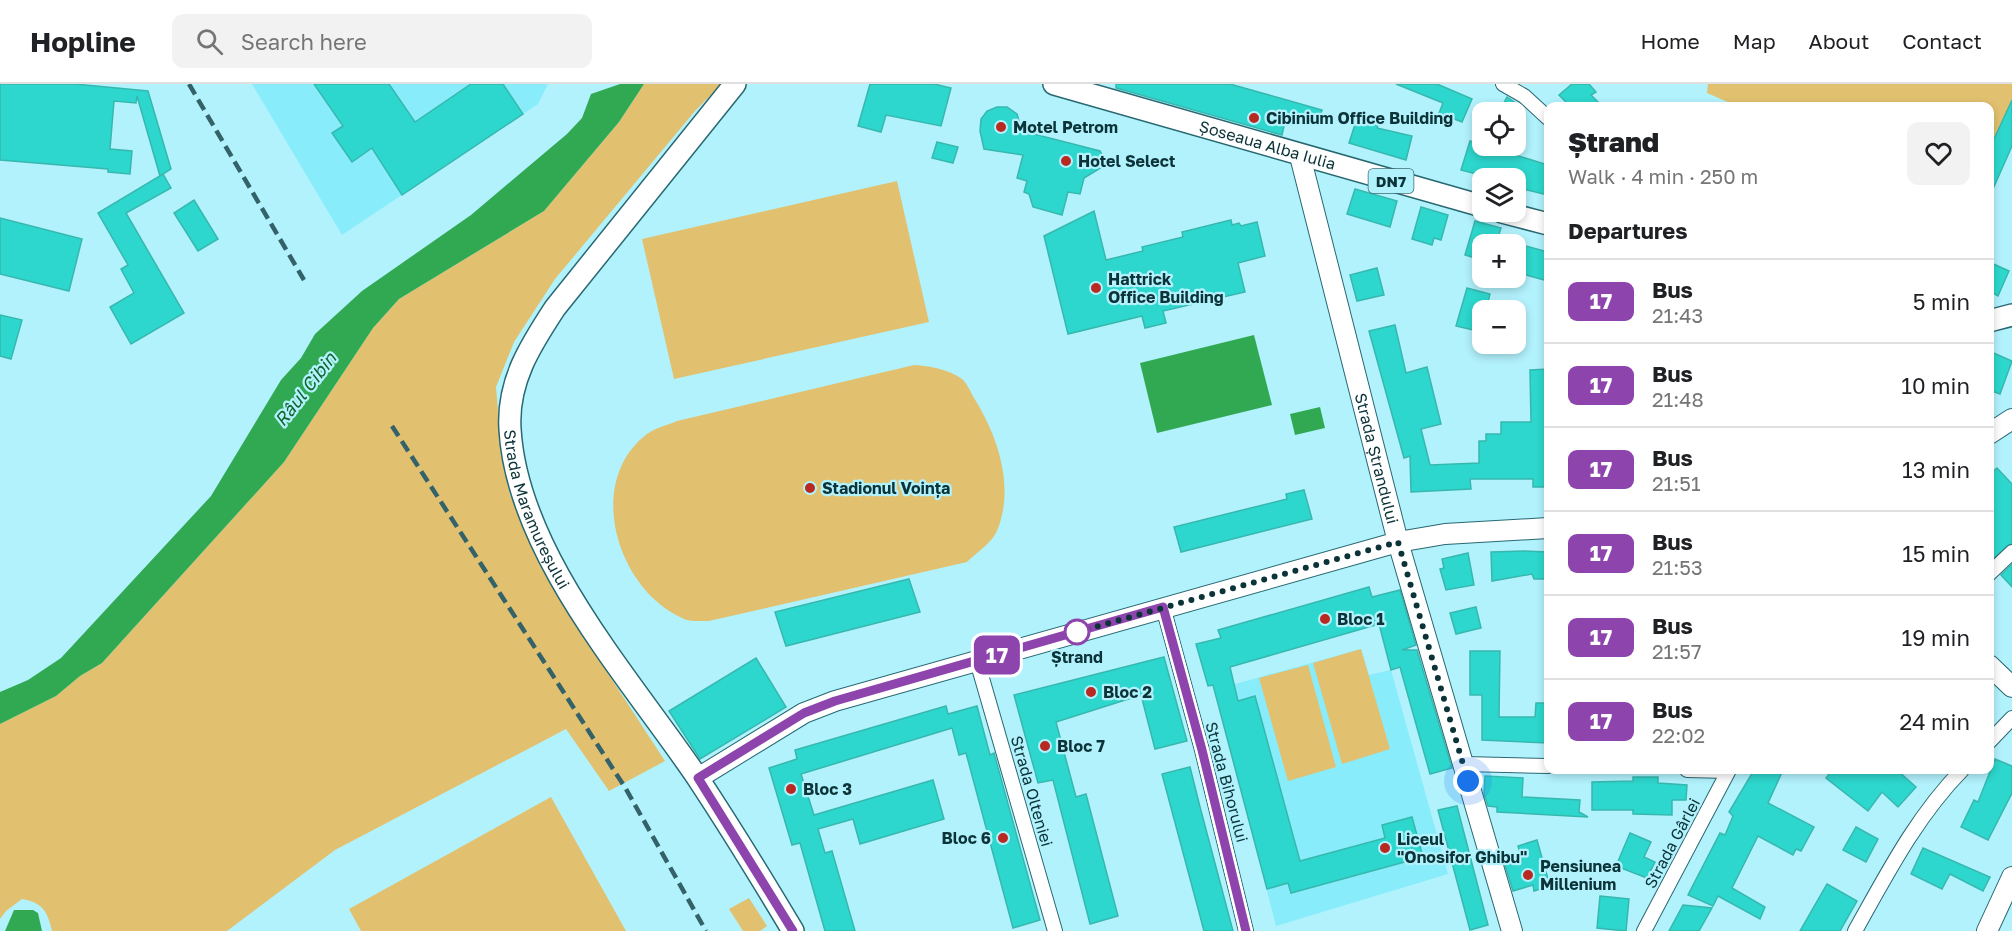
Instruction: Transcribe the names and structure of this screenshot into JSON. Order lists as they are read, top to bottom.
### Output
{
  "streets": {
    "main road": ["Șoseaua Alba Iulia", "DN7", "Strada Maramureșului"],
    "street": [
      "Strada Ștrandului",
      "Strada Bihorului",
      "Strada Olteniei",
      "Strada Gârlei"
    ]
  },
  "crossings": [
    ["Șoseaua Alba Iulia", "Strada Ștrandului"]
  ],
  "water": ["Râul Cibin"],
  "places": [
    "Cibinium Office Building",
    "Motel Petrom",
    "Hotel Select",
    "Hattrick Office Building",
    "Stadionul Voința",
    "Bloc 1",
    "Ștrand",
    "Bloc 2",
    "Bloc 7",
    "Bloc 3",
    "Bloc 6",
    "Liceul \"Onosifor Ghibu\"",
    "Pensiunea Millenium"
  ],
  "lines": ["bus line 17"],
  "page": {
    "header": "Hopline",
    "search": "Search here",
    "nav": [
      "Home",
      "Map",
      "About",
      "Contact"
    ],
    "on_map": "17",
    "map_buttons": ["+", "−"],
    "heading": [
      ["Ștrand", "Walk · 4 min · 250 m"],
      "Departures"
    ],
    "list": [
      {
        "mark": "17",
        "name": "Bus",
        "note": "21:43",
        "value": "5 min"
      },
      {
        "mark": "17",
        "name": "Bus",
        "note": "21:48",
        "value": "10 min"
      },
      {
        "mark": "17",
        "name": "Bus",
        "note": "21:51",
        "value": "13 min"
      },
      {
        "mark": "17",
        "name": "Bus",
        "note": "21:53",
        "value": "15 min"
      },
      {
        "mark": "17",
        "name": "Bus",
        "note": "21:57",
        "value": "19 min"
      },
      {
        "mark": "17",
        "name": "Bus",
        "note": "22:02",
        "value": "24 min"
      }
    ]
  }
}
